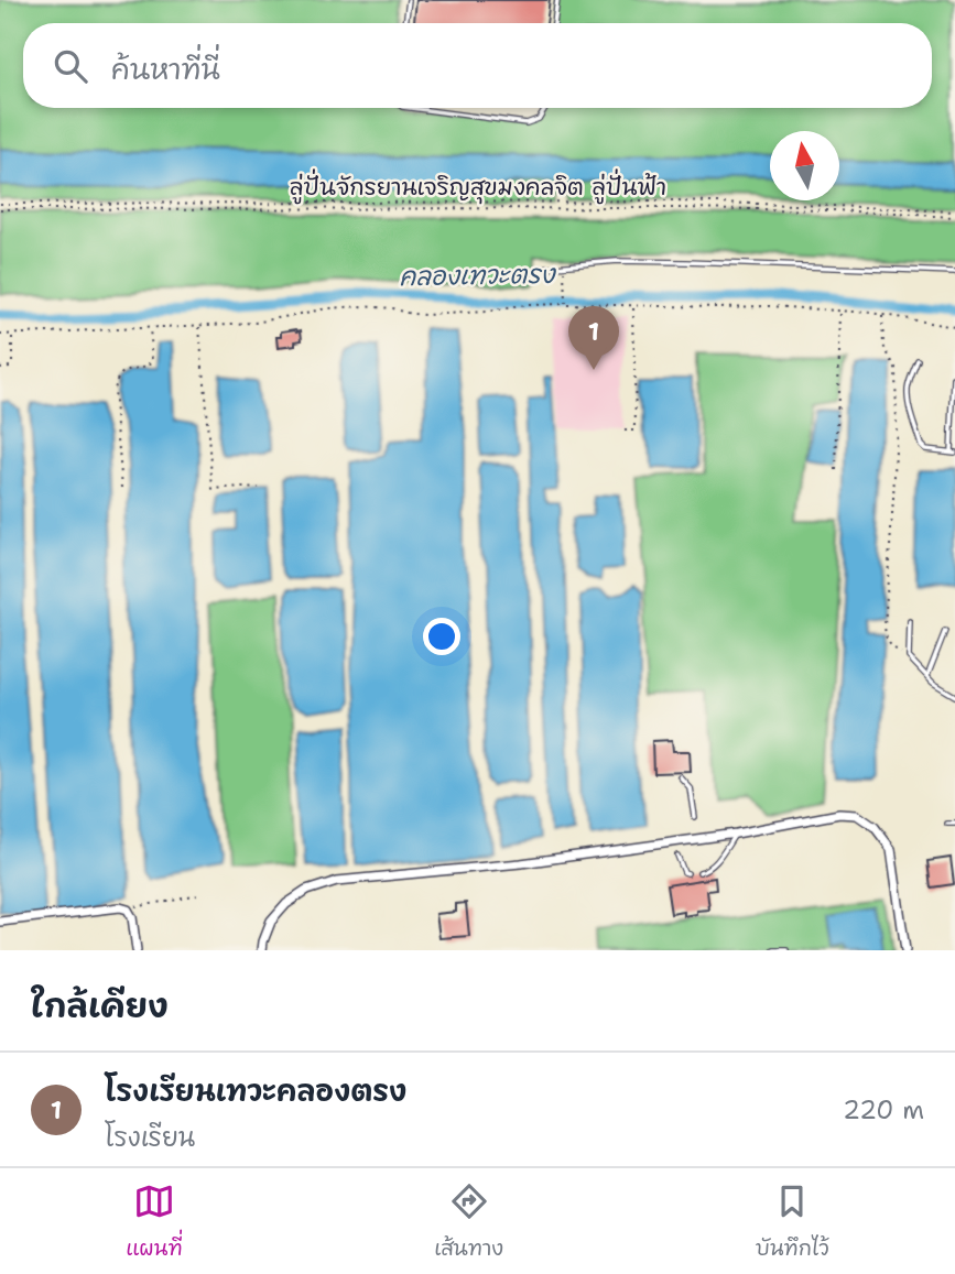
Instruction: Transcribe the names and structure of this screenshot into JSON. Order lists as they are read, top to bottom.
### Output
{
  "streets": {
    "path": ["ลู่ปั่นจักรยานเจริญสุขมงคลจิต ลู่ปั่นฟ้า"]
  },
  "water": ["คลองเทวะตรง"],
  "north": "top",
  "page": {
    "search": "ค้นหาที่นี่",
    "pins": "1",
    "heading": "ใกล้เคียง",
    "list": [
      {
        "mark": "1",
        "name": "โรงเรียนเทวะคลองตรง",
        "note": "โรงเรียน",
        "value": "220 m"
      }
    ],
    "nav": ["แผนที่", "เส้นทาง", "บันทึกไว้"]
  }
}
